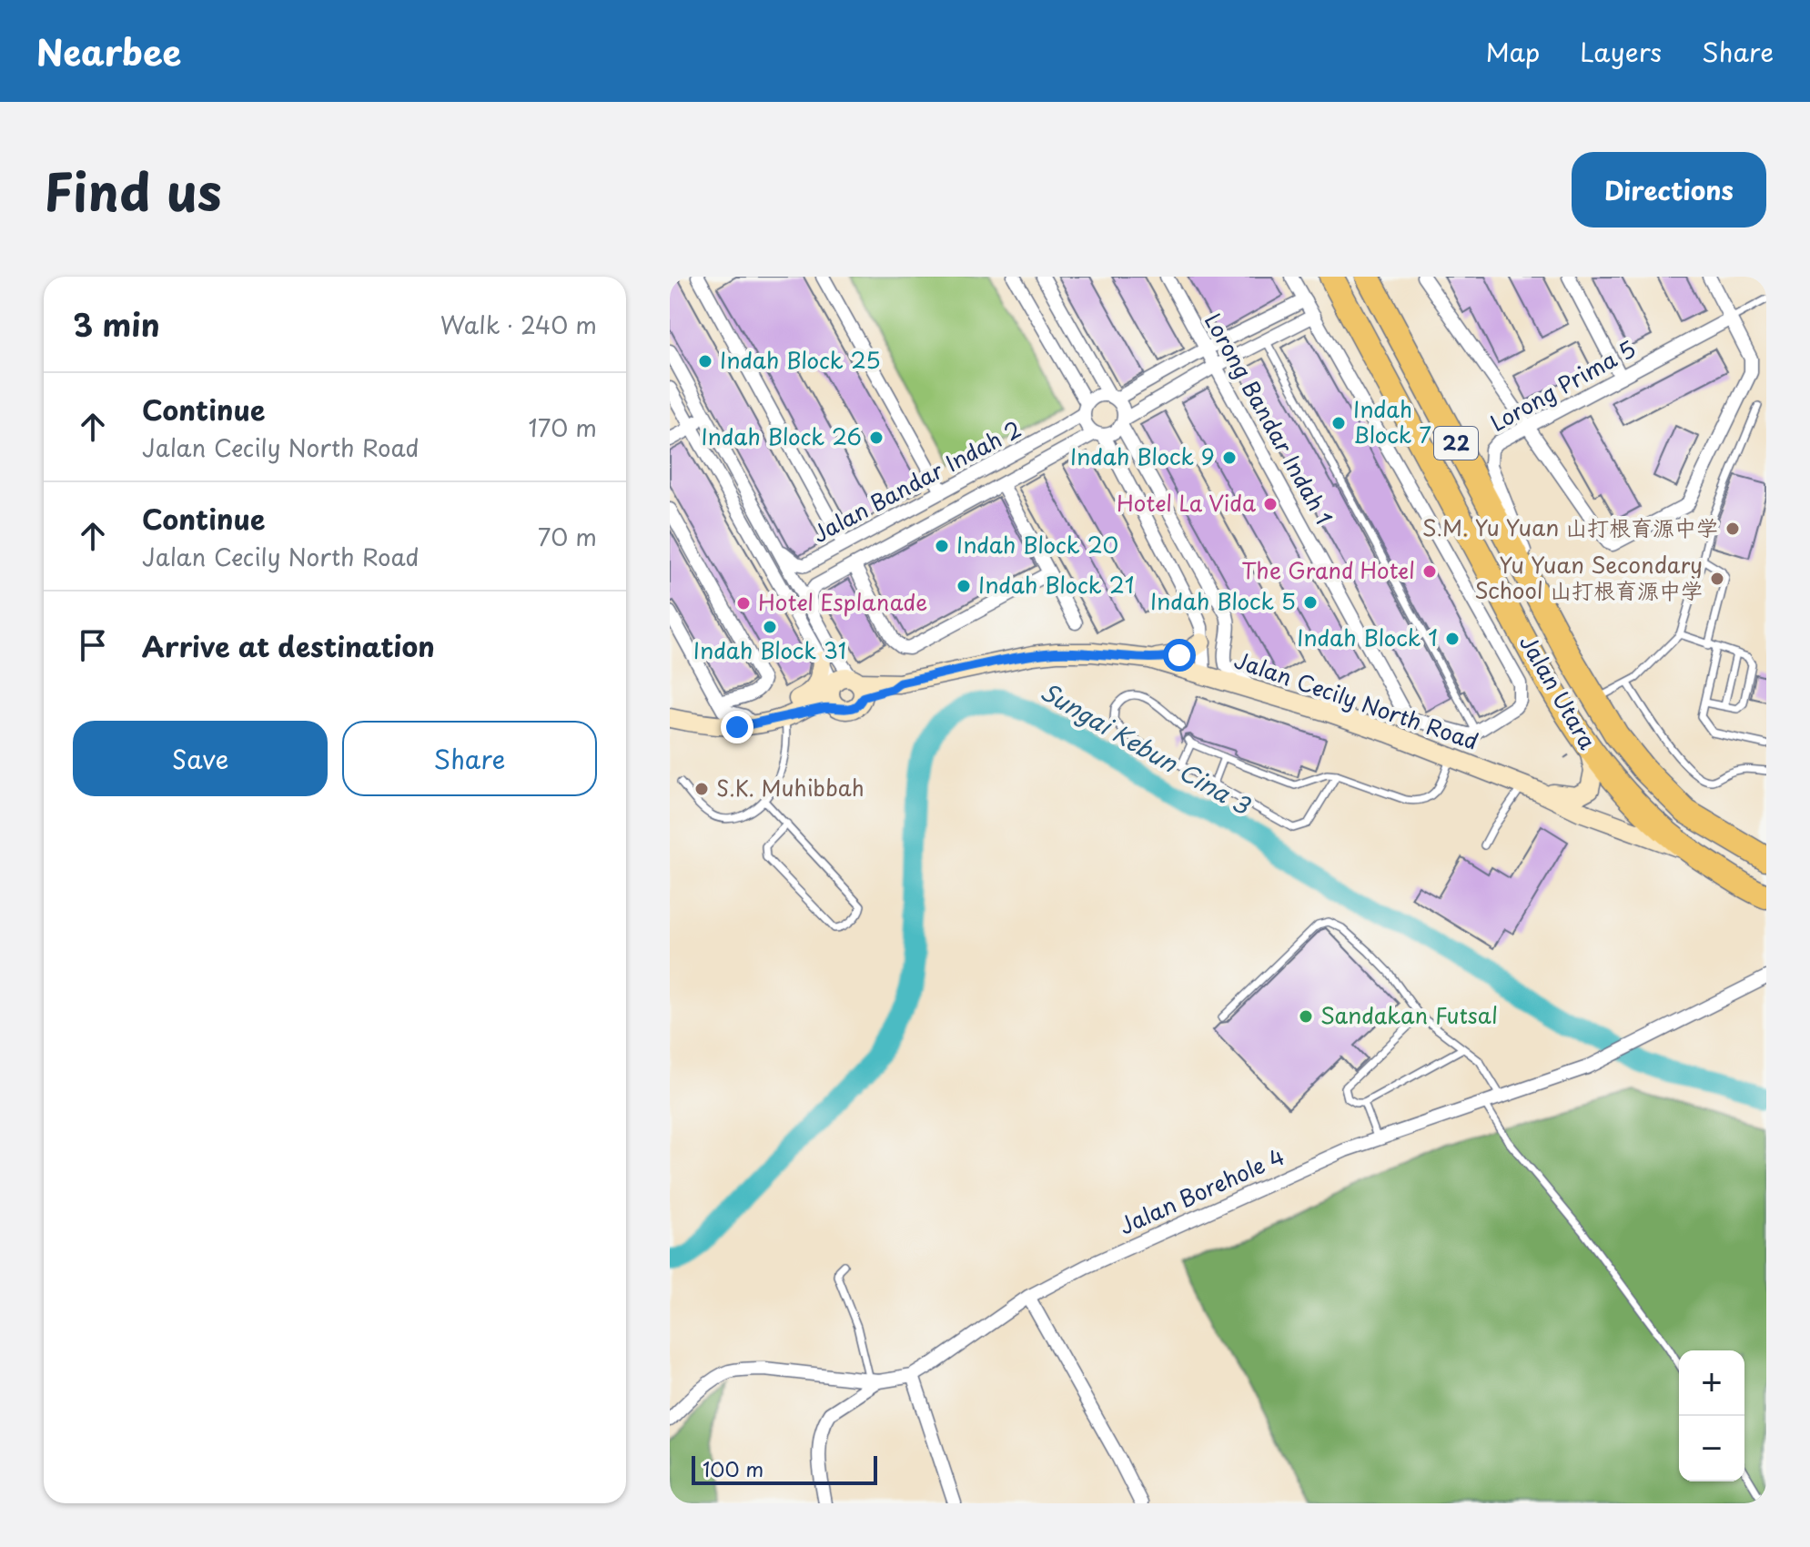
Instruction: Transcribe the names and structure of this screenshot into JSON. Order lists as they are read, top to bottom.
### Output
{
  "streets": {
    "highway": ["22", "Jalan Utara"],
    "main road": ["Jalan Cecily North Road"],
    "street": [
      "Lorong Prima 5",
      "Lorong Bandar Indah 1",
      "Jalan Bandar Indah 2",
      "Jalan Borehole 4"
    ]
  },
  "crossings": [
    ["Lorong Prima 5", "Jalan Utara"],
    ["Jalan Utara", "Jalan Cecily North Road"]
  ],
  "water": ["Sungai Kebun Cina 3"],
  "places": [
    "Indah Block 25",
    "Indah Block 7",
    "Indah Block 26",
    "Indah Block 9",
    "Hotel La Vida",
    "S.M. Yu Yuan 山打根育源中学",
    "Indah Block 20",
    "The Grand Hotel",
    "Yu Yuan Secondary School 山打根育源中学",
    "Indah Block 21",
    "Indah Block 5",
    "Hotel Esplanade",
    "Indah Block 31",
    "Indah Block 1",
    "S.K. Muhibbah",
    "Sandakan Futsal"
  ],
  "scale_bar": "100 m",
  "page": {
    "header": "Nearbee",
    "nav": ["Map", "Layers", "Share"],
    "title": "Find us",
    "buttons": [
      "Directions",
      ["Save", "Share"]
    ],
    "heading": ["3 min", "Walk · 240 m"],
    "list": [
      ["Continue", "Jalan Cecily North Road", "170 m"],
      ["Continue", "Jalan Cecily North Road", "70 m"],
      "Arrive at destination"
    ],
    "map_buttons": ["+", "−"],
    "scale": "100 m"
  }
}
